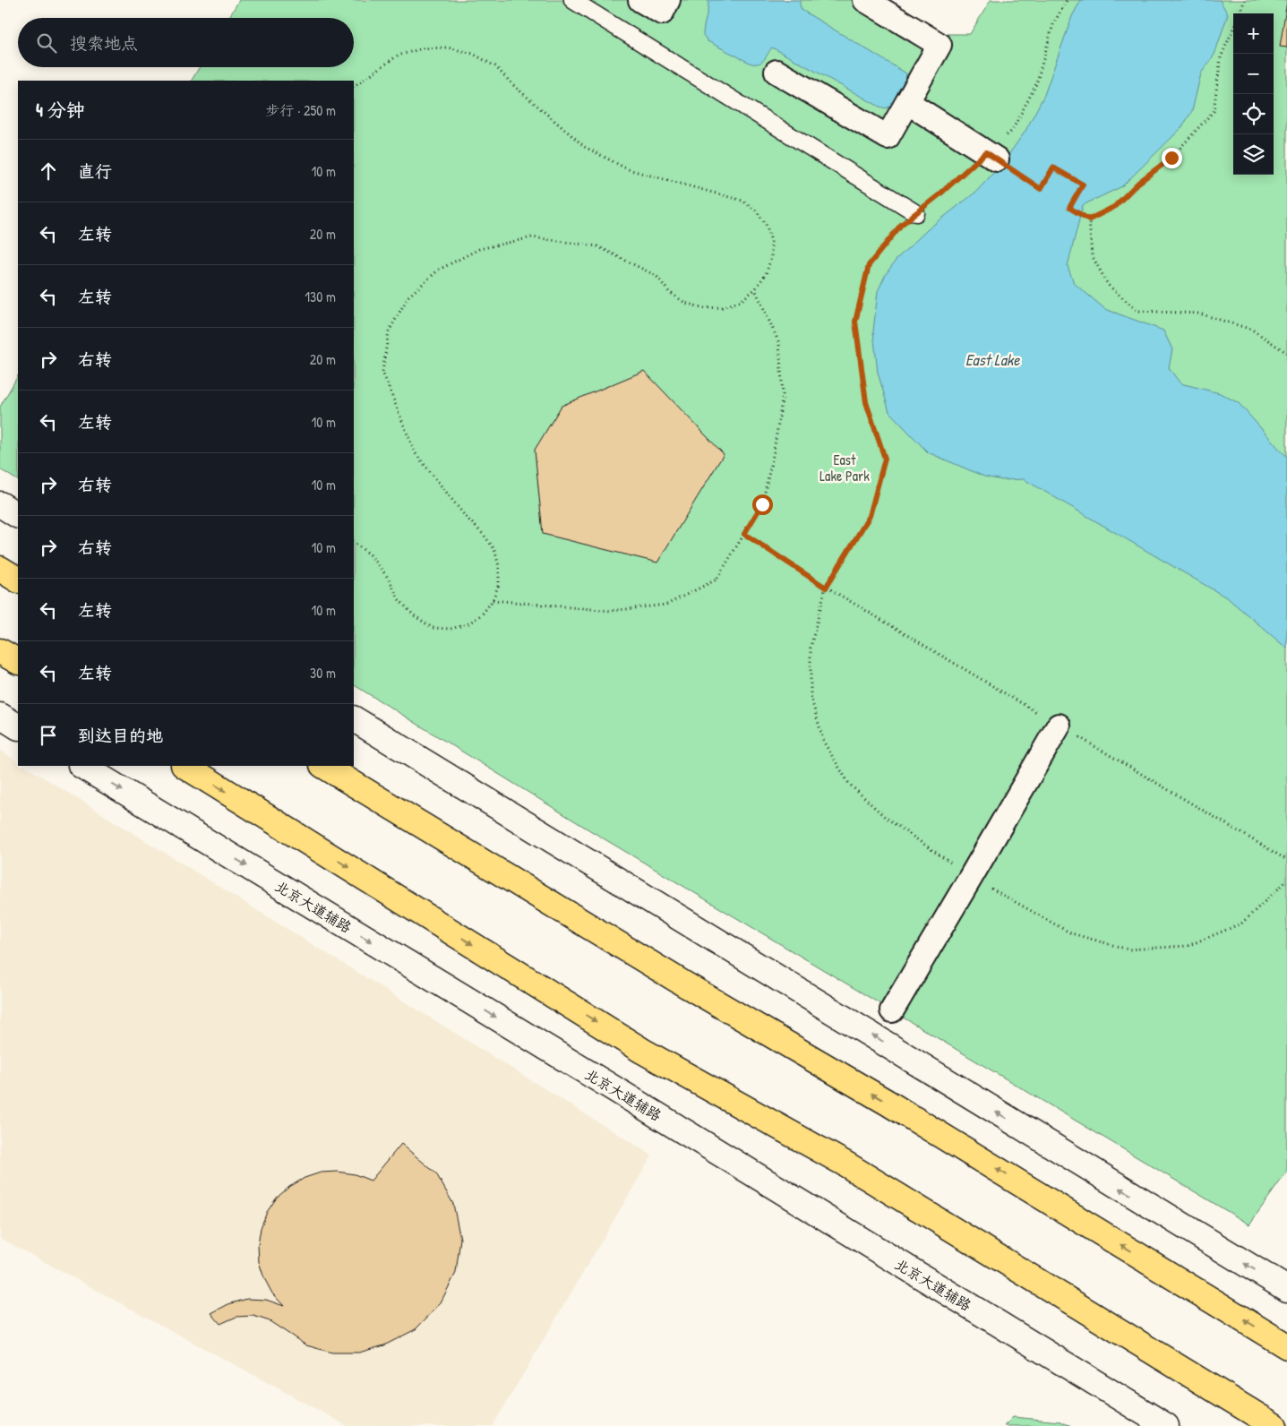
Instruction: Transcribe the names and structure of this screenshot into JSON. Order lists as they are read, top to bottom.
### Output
{
  "streets": {
    "main road": ["北京大道辅路"]
  },
  "water": ["East Lake"],
  "parks": ["East Lake Park"],
  "page": {
    "map_buttons": ["+", "−"],
    "search": "搜索地点",
    "heading": ["4 分钟", "步行 · 250 m"],
    "list": [
      ["直行", "10 m"],
      ["左转", "20 m"],
      ["左转", "130 m"],
      ["右转", "20 m"],
      ["左转", "10 m"],
      ["右转", "10 m"],
      ["右转", "10 m"],
      ["左转", "10 m"],
      ["左转", "30 m"],
      "到达目的地"
    ]
  }
}
